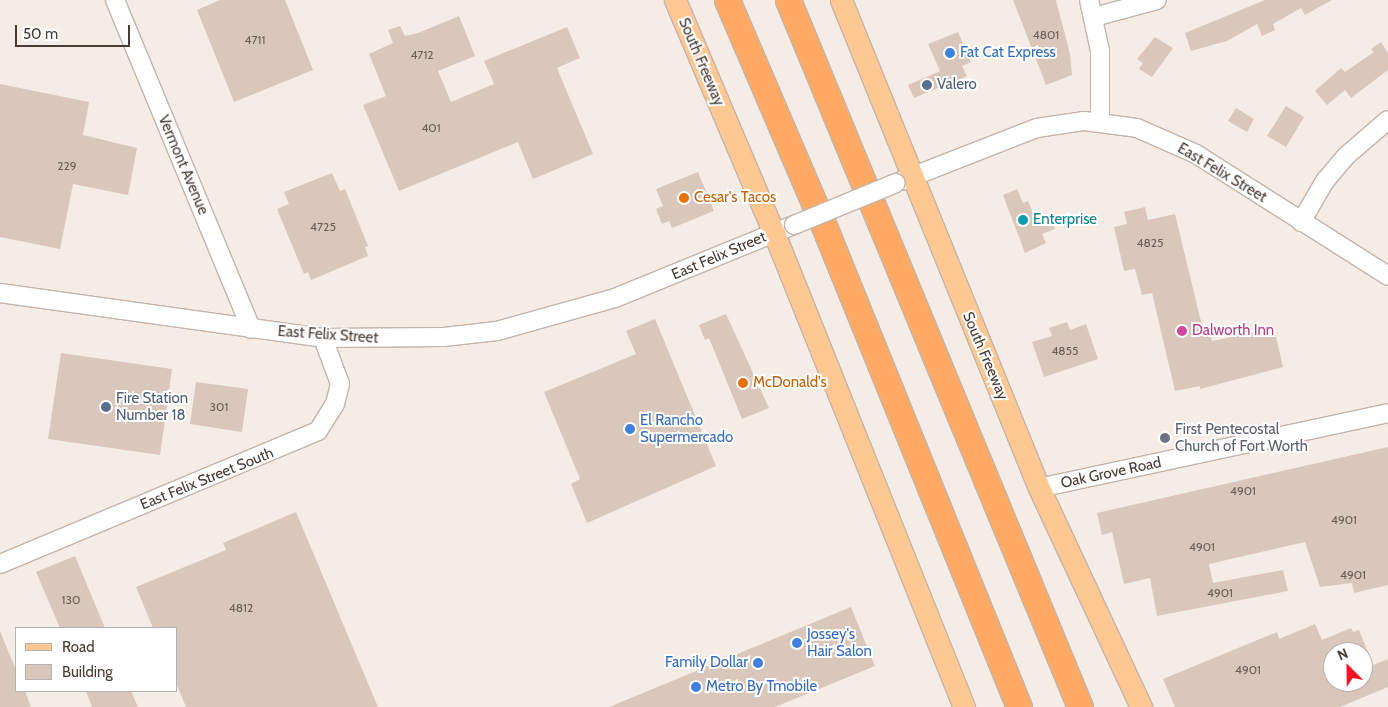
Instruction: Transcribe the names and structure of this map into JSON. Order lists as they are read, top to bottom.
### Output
{
  "streets": {
    "main road": ["South Freeway"],
    "street": [
      "Vermont Avenue",
      "East Felix Street",
      "Oak Grove Road",
      "East Felix Street South"
    ]
  },
  "crossings": [
    ["South Freeway", "East Felix Street"],
    ["South Freeway", "Oak Grove Road"],
    ["Vermont Avenue", "East Felix Street"],
    ["East Felix Street", "East Felix Street South"]
  ],
  "places": [
    "Fat Cat Express",
    "Valero",
    "Cesar's Tacos",
    "Enterprise",
    "Dalworth Inn",
    "McDonald's",
    "Fire Station Number 18",
    "El Rancho Supermercado",
    "First Pentecostal Church of Fort Worth",
    "Jossey's Hair Salon",
    "Family Dollar",
    "Metro By Tmobile"
  ],
  "house_numbers": [
    "4801",
    "4711",
    "4712",
    "401",
    "229",
    "4725",
    "4825",
    "4855",
    "301",
    "4901",
    "4901",
    "4901",
    "4901",
    "4901",
    "130",
    "4812",
    "4901"
  ],
  "legend": ["Road", "Building"],
  "scale_bar": "50 m",
  "north": "top left"
}
